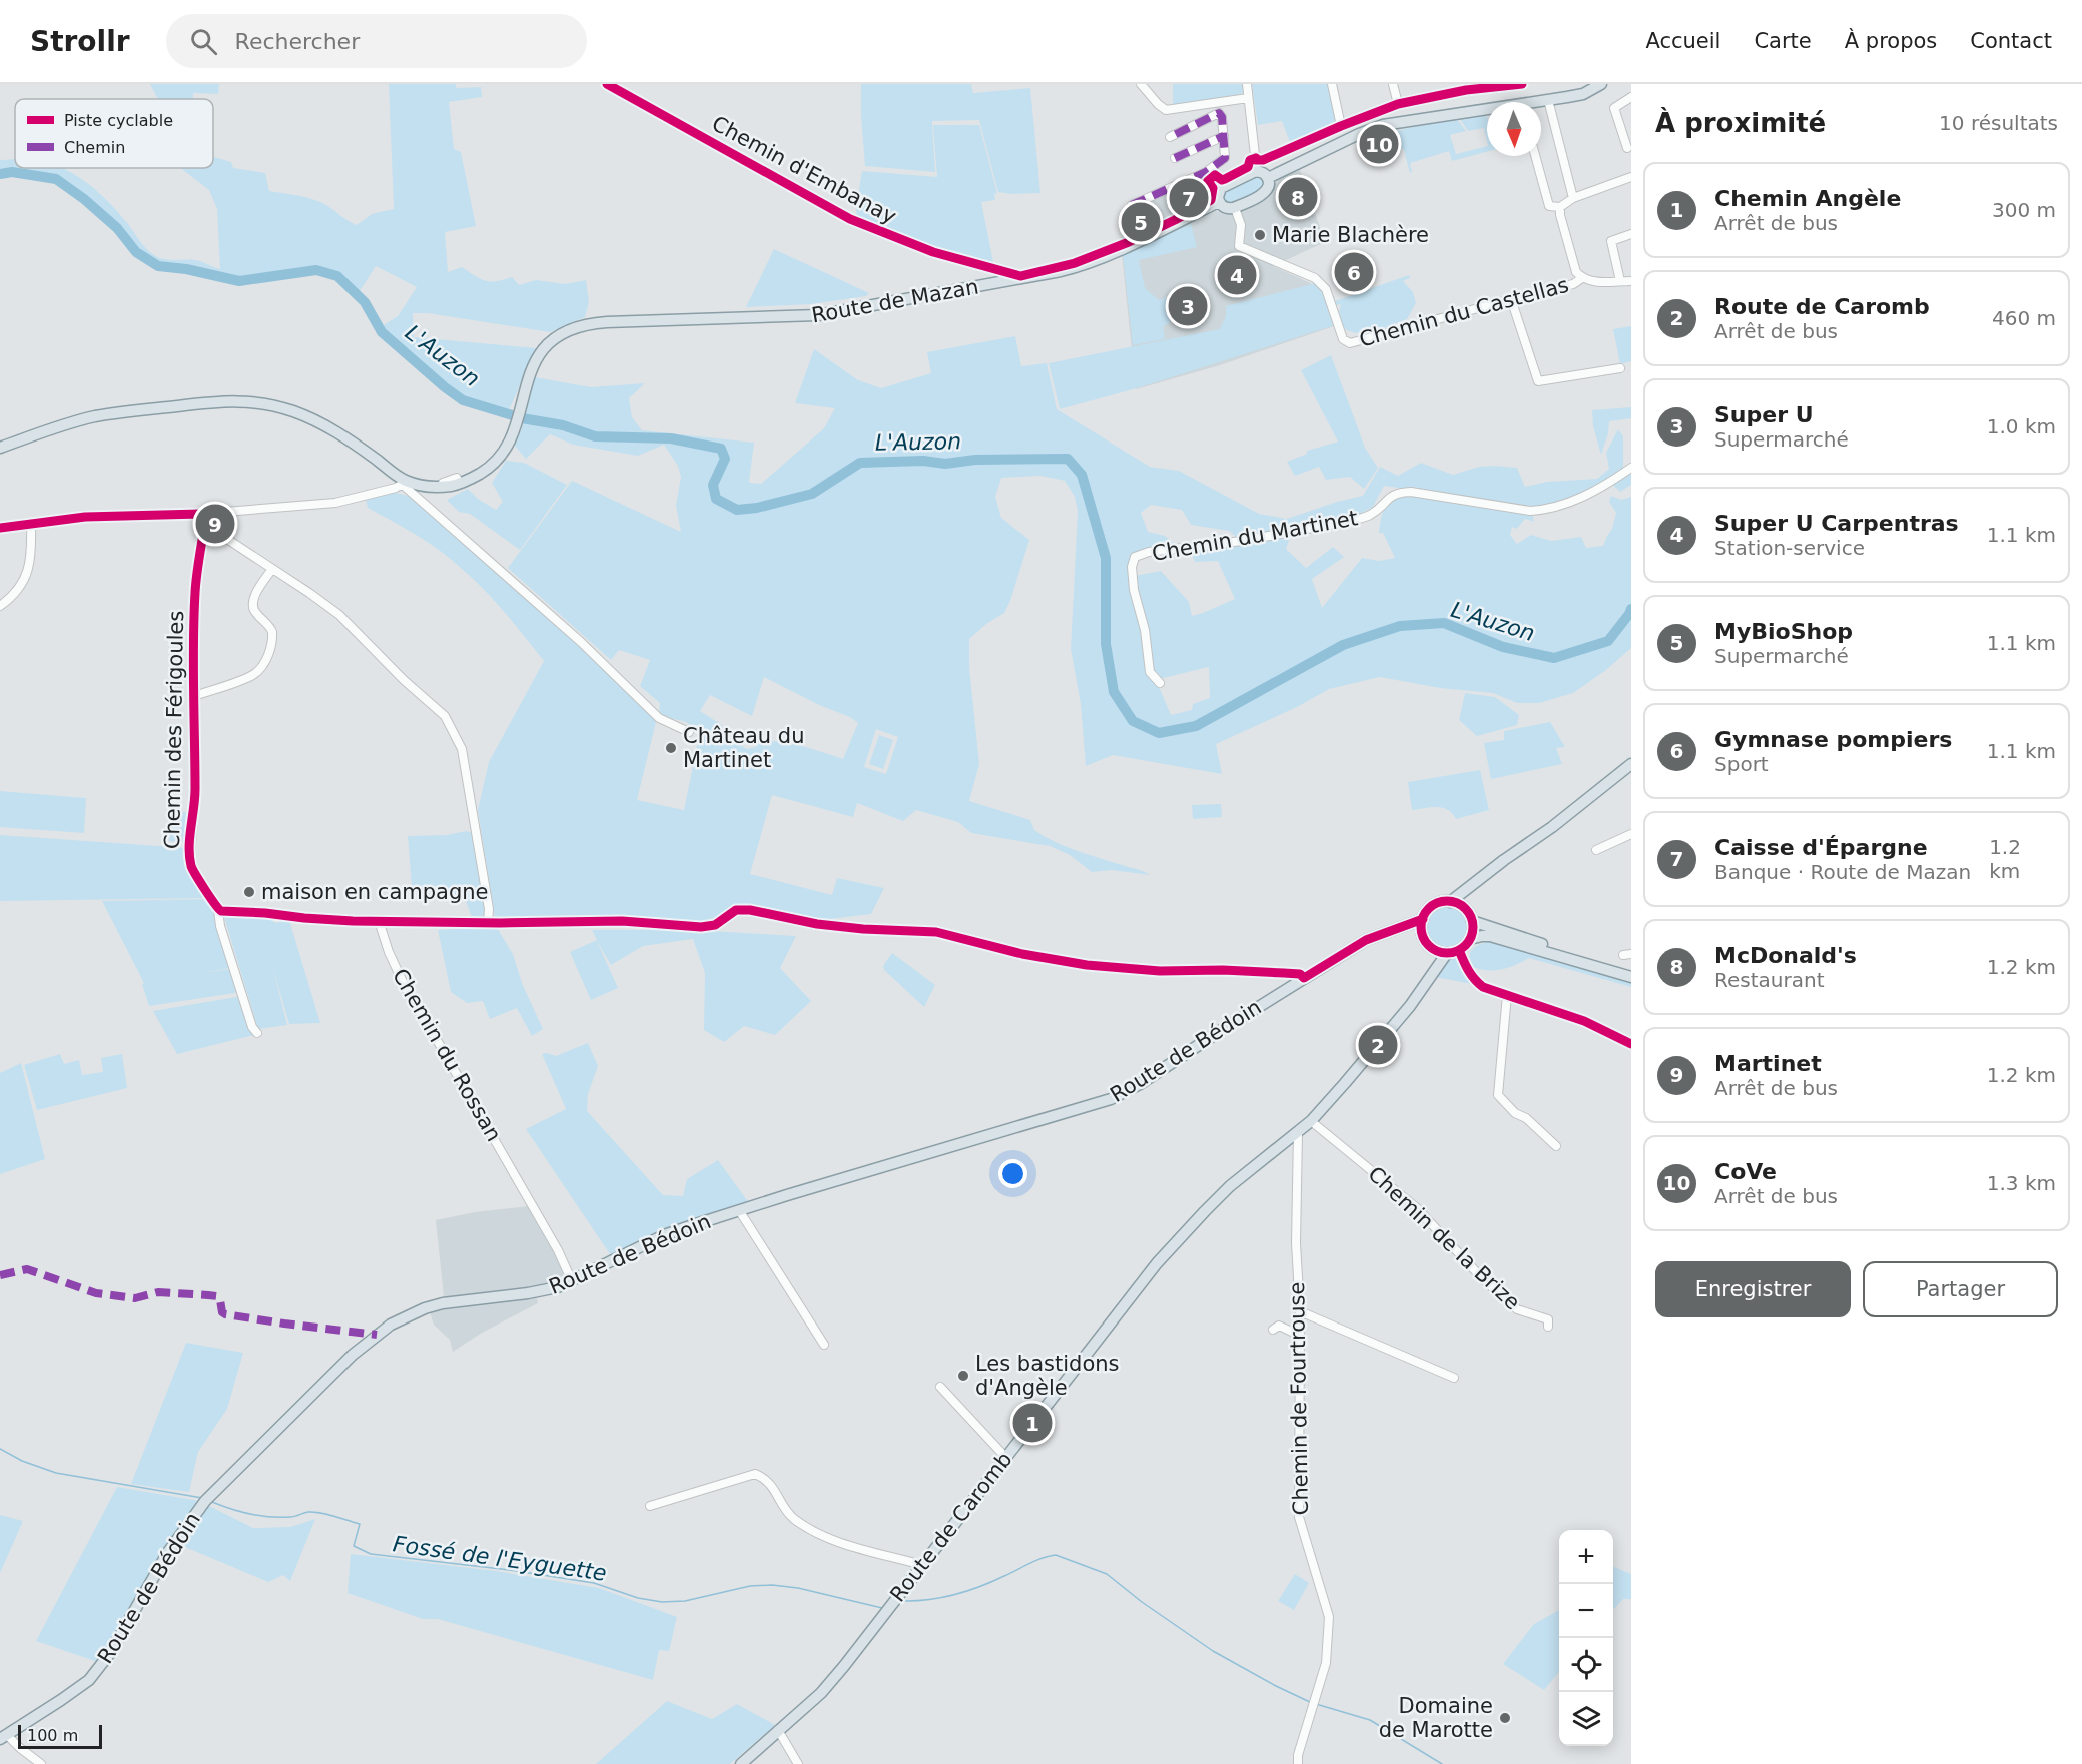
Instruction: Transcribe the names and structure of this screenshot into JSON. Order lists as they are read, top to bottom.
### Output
{
  "streets": {
    "main road": ["Route de Mazan", "Route de Bédoin", "Route de Caromb"],
    "street": [
      "Chemin d'Embanay",
      "Chemin du Castellas",
      "Chemin du Martinet",
      "Chemin des Férigoules",
      "Chemin du Rossan",
      "Chemin de la Brize",
      "Chemin de Fourtrouse"
    ]
  },
  "crossings": [
    ["Chemin d'Embanay", "Route de Mazan"],
    ["Route de Bédoin", "Chemin du Rossan"],
    ["Route de Bédoin", "Route de Caromb"],
    ["Chemin de la Brize", "Route de Caromb"],
    ["Chemin de Fourtrouse", "Route de Caromb"]
  ],
  "water": ["L'Auzon", "Fossé de l'Eyguette"],
  "places": [
    "Marie Blachère",
    "Château du Martinet",
    "maison en campagne",
    "Les bastidons d'Angèle",
    "Domaine de Marotte"
  ],
  "legend": ["Piste cyclable", "Chemin"],
  "scale_bar": "100 m",
  "north": "bottom",
  "page": {
    "header": "Strollr",
    "search": "Rechercher",
    "nav": [
      "Accueil",
      "Carte",
      "À propos",
      "Contact"
    ],
    "heading": ["À proximité", "10 résultats"],
    "pins": [
      "10",
      "8",
      "7",
      "5",
      "6",
      "4",
      "3",
      "9",
      "2",
      "1"
    ],
    "list": [
      {
        "mark": "1",
        "name": "Chemin Angèle",
        "note": "Arrêt de bus",
        "value": "300 m"
      },
      {
        "mark": "2",
        "name": "Route de Caromb",
        "note": "Arrêt de bus",
        "value": "460 m"
      },
      {
        "mark": "3",
        "name": "Super U",
        "note": "Supermarché",
        "value": "1.0 km"
      },
      {
        "mark": "4",
        "name": "Super U Carpentras",
        "note": "Station-service",
        "value": "1.1 km"
      },
      {
        "mark": "5",
        "name": "MyBioShop",
        "note": "Supermarché",
        "value": "1.1 km"
      },
      {
        "mark": "6",
        "name": "Gymnase pompiers",
        "note": "Sport",
        "value": "1.1 km"
      },
      {
        "mark": "7",
        "name": "Caisse d'Épargne",
        "note": "Banque · Route de Mazan",
        "value": "1.2 km"
      },
      {
        "mark": "8",
        "name": "McDonald's",
        "note": "Restaurant",
        "value": "1.2 km"
      },
      {
        "mark": "9",
        "name": "Martinet",
        "note": "Arrêt de bus",
        "value": "1.2 km"
      },
      {
        "mark": "10",
        "name": "CoVe",
        "note": "Arrêt de bus",
        "value": "1.3 km"
      }
    ],
    "buttons": ["Enregistrer", "Partager"],
    "map_buttons": ["+", "−"],
    "scale": "100 m"
  }
}
